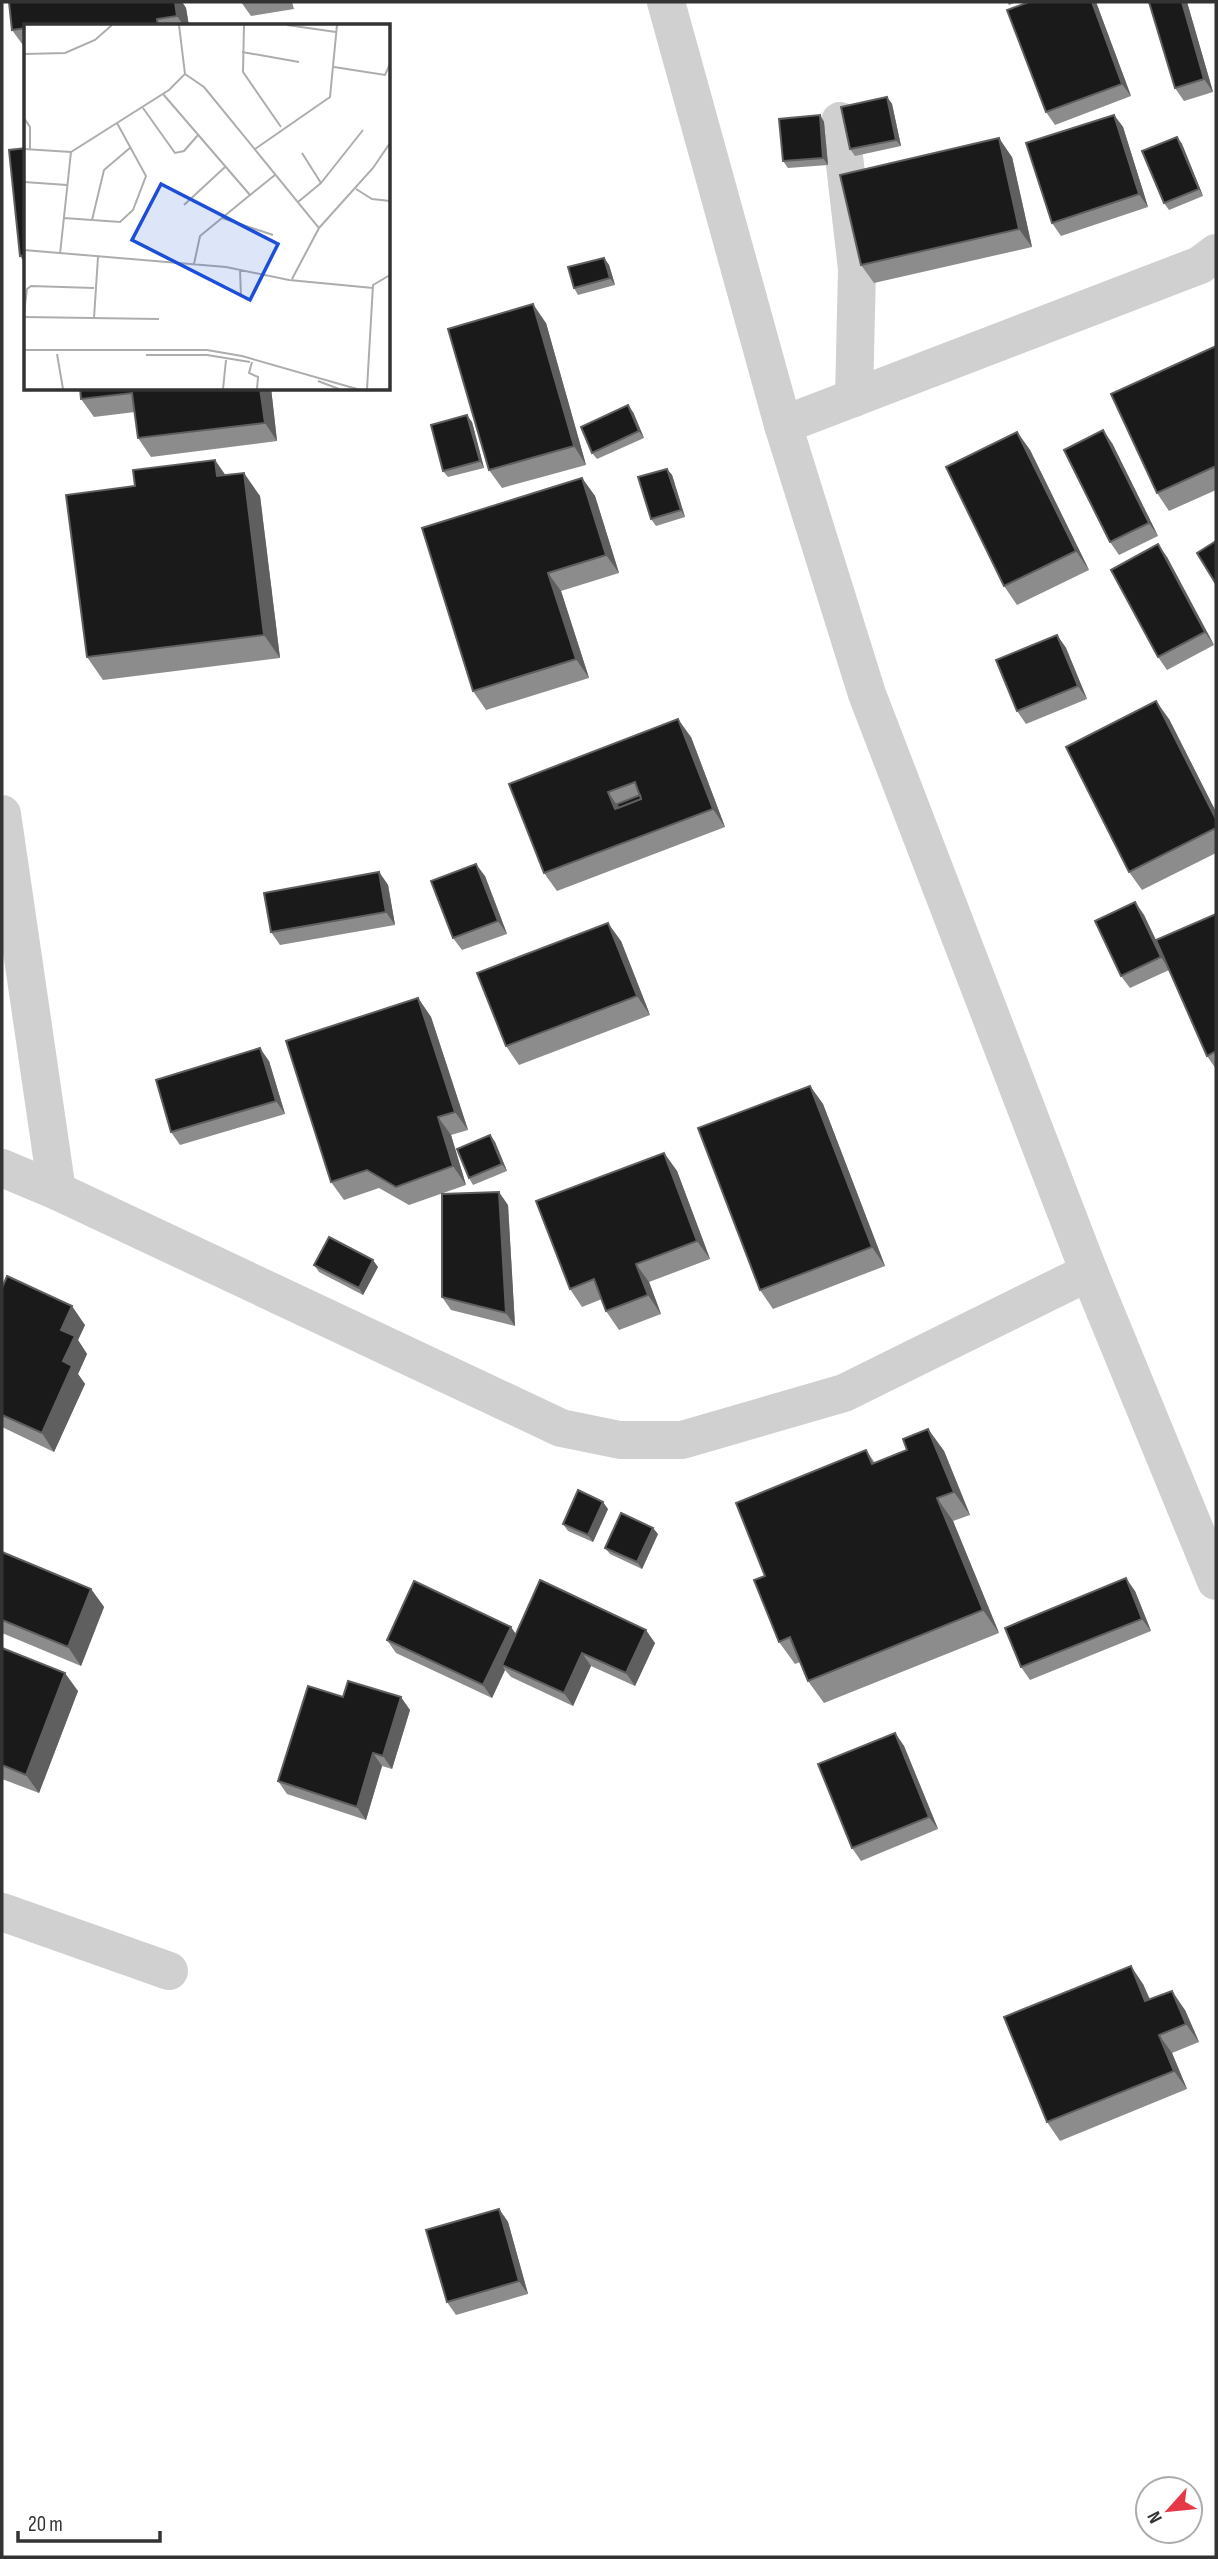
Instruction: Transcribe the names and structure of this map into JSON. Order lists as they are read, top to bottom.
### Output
{
  "scale_bar": "20 m",
  "north": "bottom left"
}
